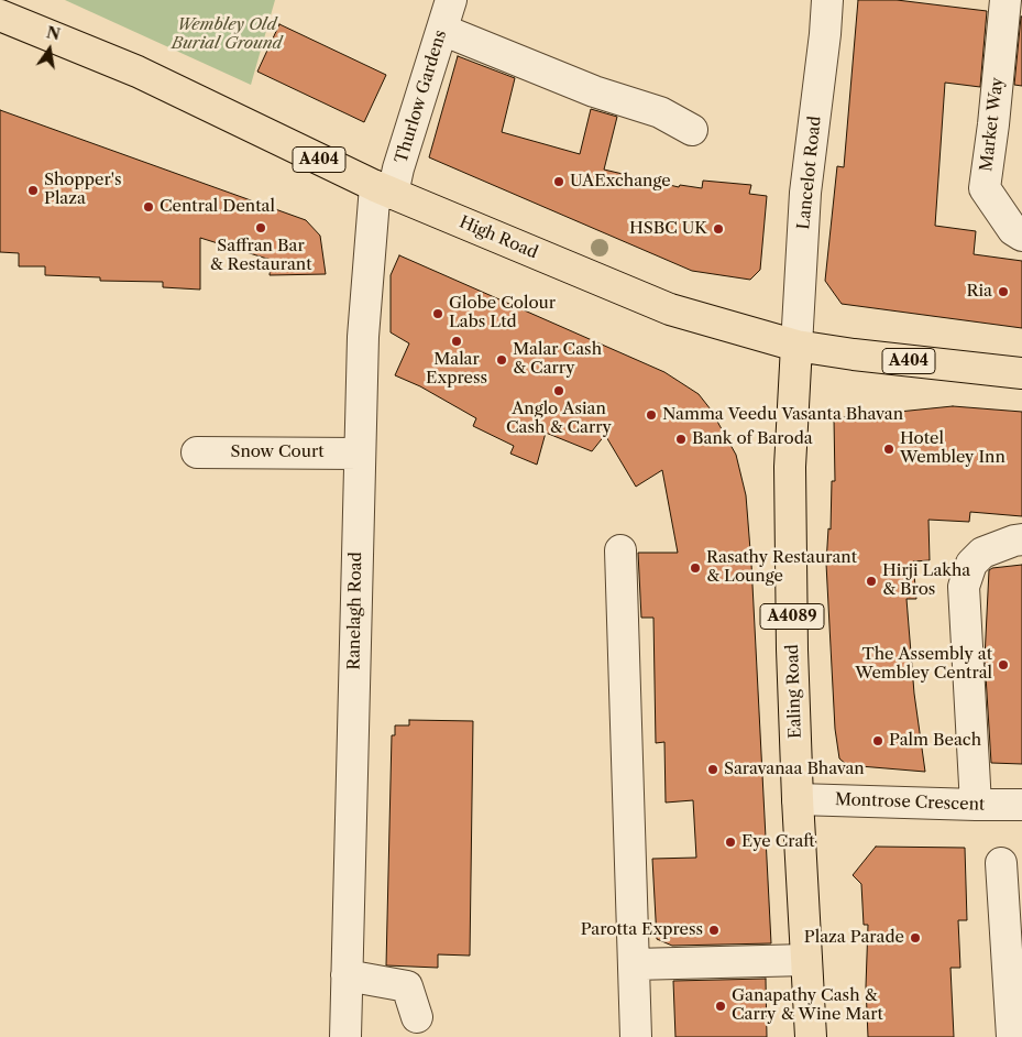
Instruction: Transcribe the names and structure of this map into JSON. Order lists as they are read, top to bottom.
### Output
{
  "streets": {
    "main road": [
      "A404",
      "High Road",
      "A4089",
      "Ealing Road"
    ],
    "street": [
      "Thurlow Gardens",
      "Market Way",
      "Lancelot Road",
      "Snow Court",
      "Ranelagh Road",
      "Montrose Crescent"
    ]
  },
  "crossings": [
    ["Thurlow Gardens", "High Road"],
    ["Thurlow Gardens", "Ranelagh Road"],
    ["Lancelot Road", "High Road"],
    ["Lancelot Road", "Ealing Road"],
    ["High Road", "Ranelagh Road"],
    ["High Road", "Ealing Road"],
    ["Snow Court", "Ranelagh Road"],
    ["Ealing Road", "Montrose Crescent"]
  ],
  "parks": ["Wembley Old Burial Ground"],
  "places": [
    "UAExchange",
    "Shopper's Plaza",
    "Central Dental",
    "Saffran Bar & Restaurant",
    "HSBC UK",
    "Ria",
    "Globe Colour Labs Ltd",
    "Malar Express",
    "Malar Cash & Carry",
    "Anglo Asian Cash & Carry",
    "Namma Veedu Vasanta Bhavan",
    "Bank of Baroda",
    "Hotel Wembley Inn",
    "Rasathy Restaurant & Lounge",
    "Hirji Lakha & Bros",
    "The Assembly at Wembley Central",
    "Palm Beach",
    "Saravanaa Bhavan",
    "Eye Craft",
    "Parotta Express",
    "Plaza Parade",
    "Ganapathy Cash & Carry & Wine Mart"
  ],
  "north": "top"
}
